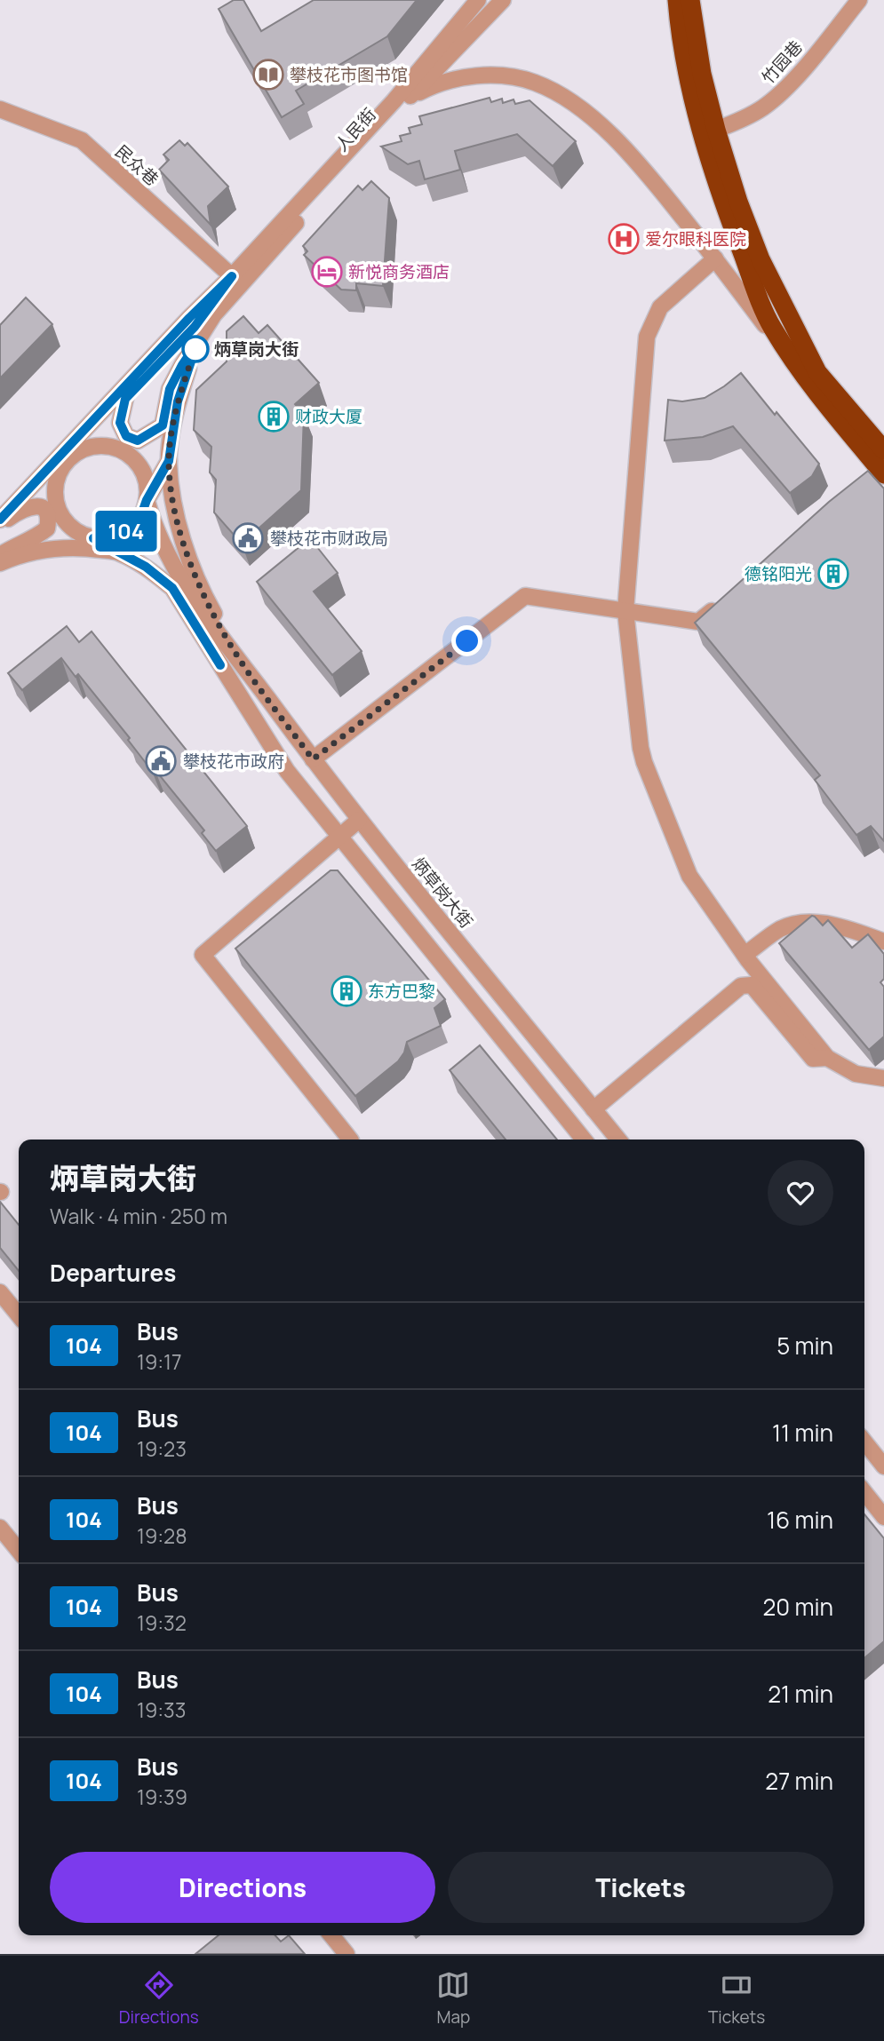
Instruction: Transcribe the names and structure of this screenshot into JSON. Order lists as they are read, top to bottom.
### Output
{
  "streets": {
    "street": [
      "竹园巷",
      "人民街",
      "民众巷",
      "炳草岗大街"
    ]
  },
  "crossings": [
    ["人民街", "民众巷"]
  ],
  "places": {
    "library": ["攀枝花市图书馆"],
    "hospital": ["爱尔眼科医院"],
    "hotel": ["新悦商务酒店"],
    "other": ["炳草岗大街"],
    "building": ["财政大厦", "德铭阳光", "东方巴黎"],
    "public building": ["攀枝花市财政局", "攀枝花市政府"]
  },
  "lines": ["bus line 104"],
  "page": {
    "on_map": "104",
    "heading": [
      ["炳草岗大街", "Walk · 4 min · 250 m"],
      "Departures"
    ],
    "list": [
      {
        "mark": "104",
        "name": "Bus",
        "note": "19:17",
        "value": "5 min"
      },
      {
        "mark": "104",
        "name": "Bus",
        "note": "19:23",
        "value": "11 min"
      },
      {
        "mark": "104",
        "name": "Bus",
        "note": "19:28",
        "value": "16 min"
      },
      {
        "mark": "104",
        "name": "Bus",
        "note": "19:32",
        "value": "20 min"
      },
      {
        "mark": "104",
        "name": "Bus",
        "note": "19:33",
        "value": "21 min"
      },
      {
        "mark": "104",
        "name": "Bus",
        "note": "19:39",
        "value": "27 min"
      }
    ],
    "buttons": ["Directions", "Tickets"],
    "tabs": ["Directions", "Map", "Tickets"]
  }
}
